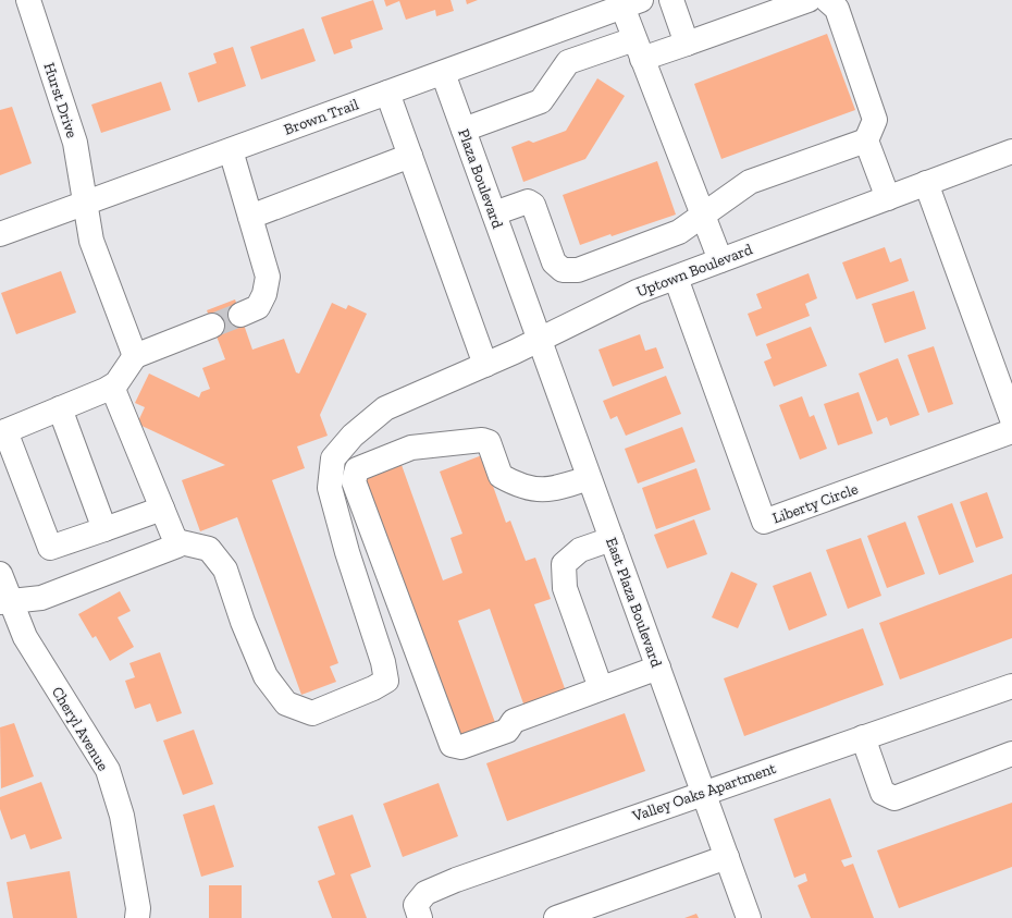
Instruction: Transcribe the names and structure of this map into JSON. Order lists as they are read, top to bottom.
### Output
{
  "streets": {
    "street": [
      "Hurst Drive",
      "Brown Trail",
      "Plaza Boulevard",
      "Uptown Boulevard",
      "Liberty Circle",
      "East Plaza Boulevard",
      "Cheryl Avenue",
      "Valley Oaks Apartment"
    ]
  },
  "crossings": [
    ["Hurst Drive", "Brown Trail"],
    ["Brown Trail", "Plaza Boulevard"],
    ["Plaza Boulevard", "East Plaza Boulevard"],
    ["Uptown Boulevard", "Liberty Circle"],
    ["Uptown Boulevard", "East Plaza Boulevard"],
    ["East Plaza Boulevard", "Valley Oaks Apartment"]
  ]
}
